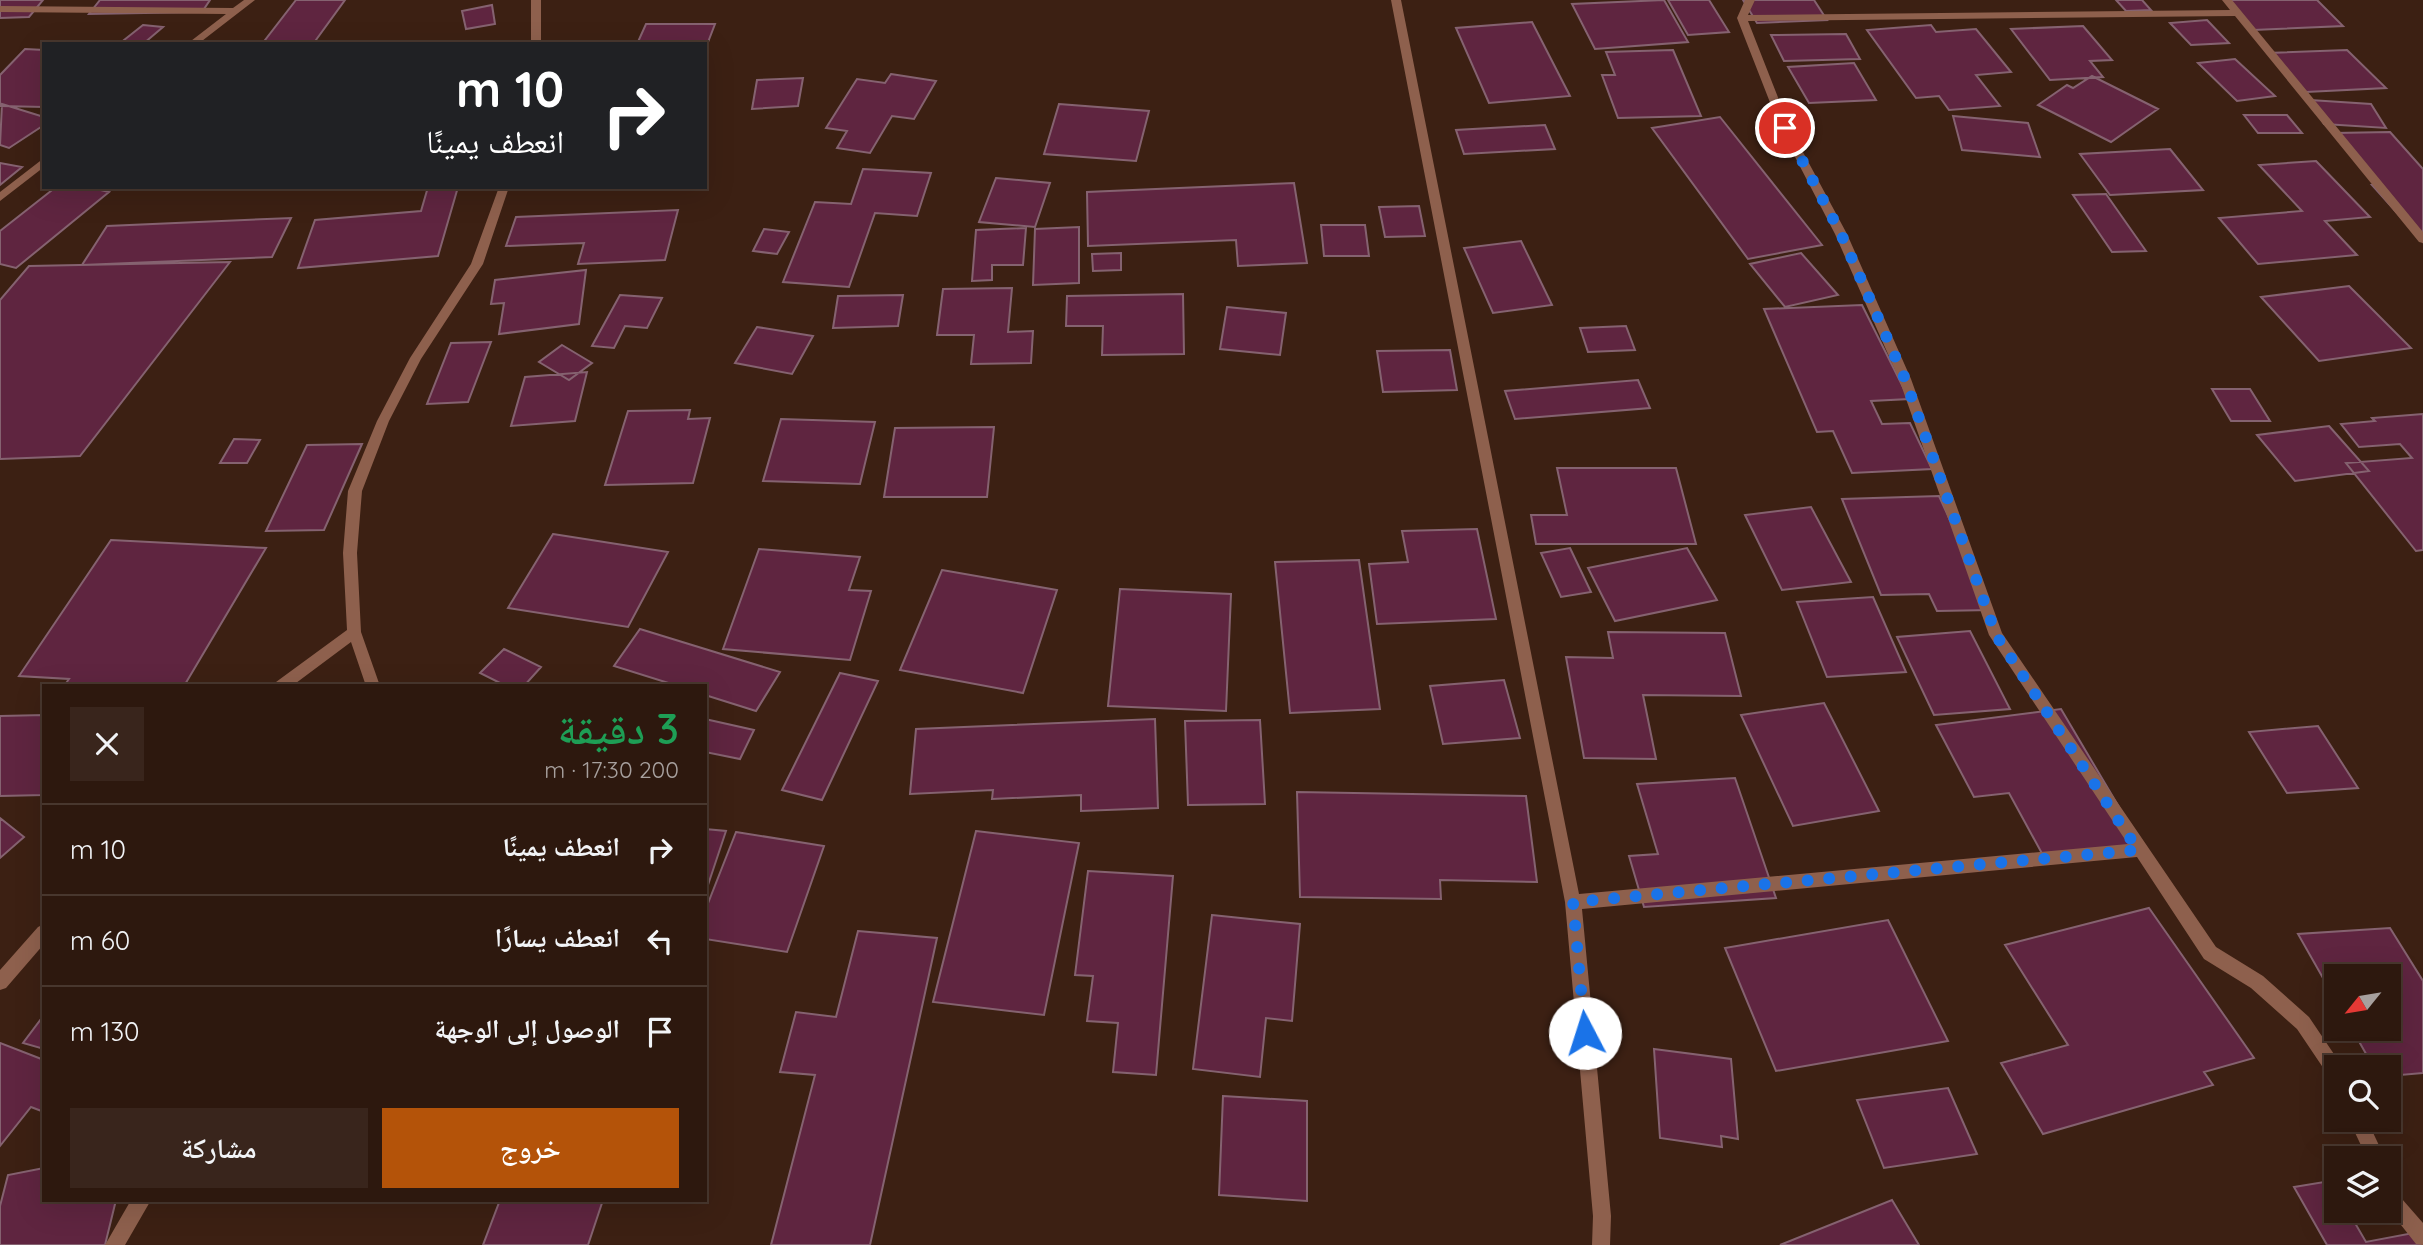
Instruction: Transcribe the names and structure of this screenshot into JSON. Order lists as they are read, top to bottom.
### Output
{
  "north": "bottom left",
  "page": {
    "turn": ["10 m", "انعطف يمينًا"],
    "heading": ["3 دقيقة", "200 m · 17:30"],
    "list": [
      {
        "name": "انعطف يمينًا",
        "value": "10 m"
      },
      {
        "name": "انعطف يسارًا",
        "value": "60 m"
      },
      {
        "name": "الوصول إلى الوجهة",
        "value": "130 m"
      }
    ],
    "buttons": ["خروج", "مشاركة"]
  }
}
